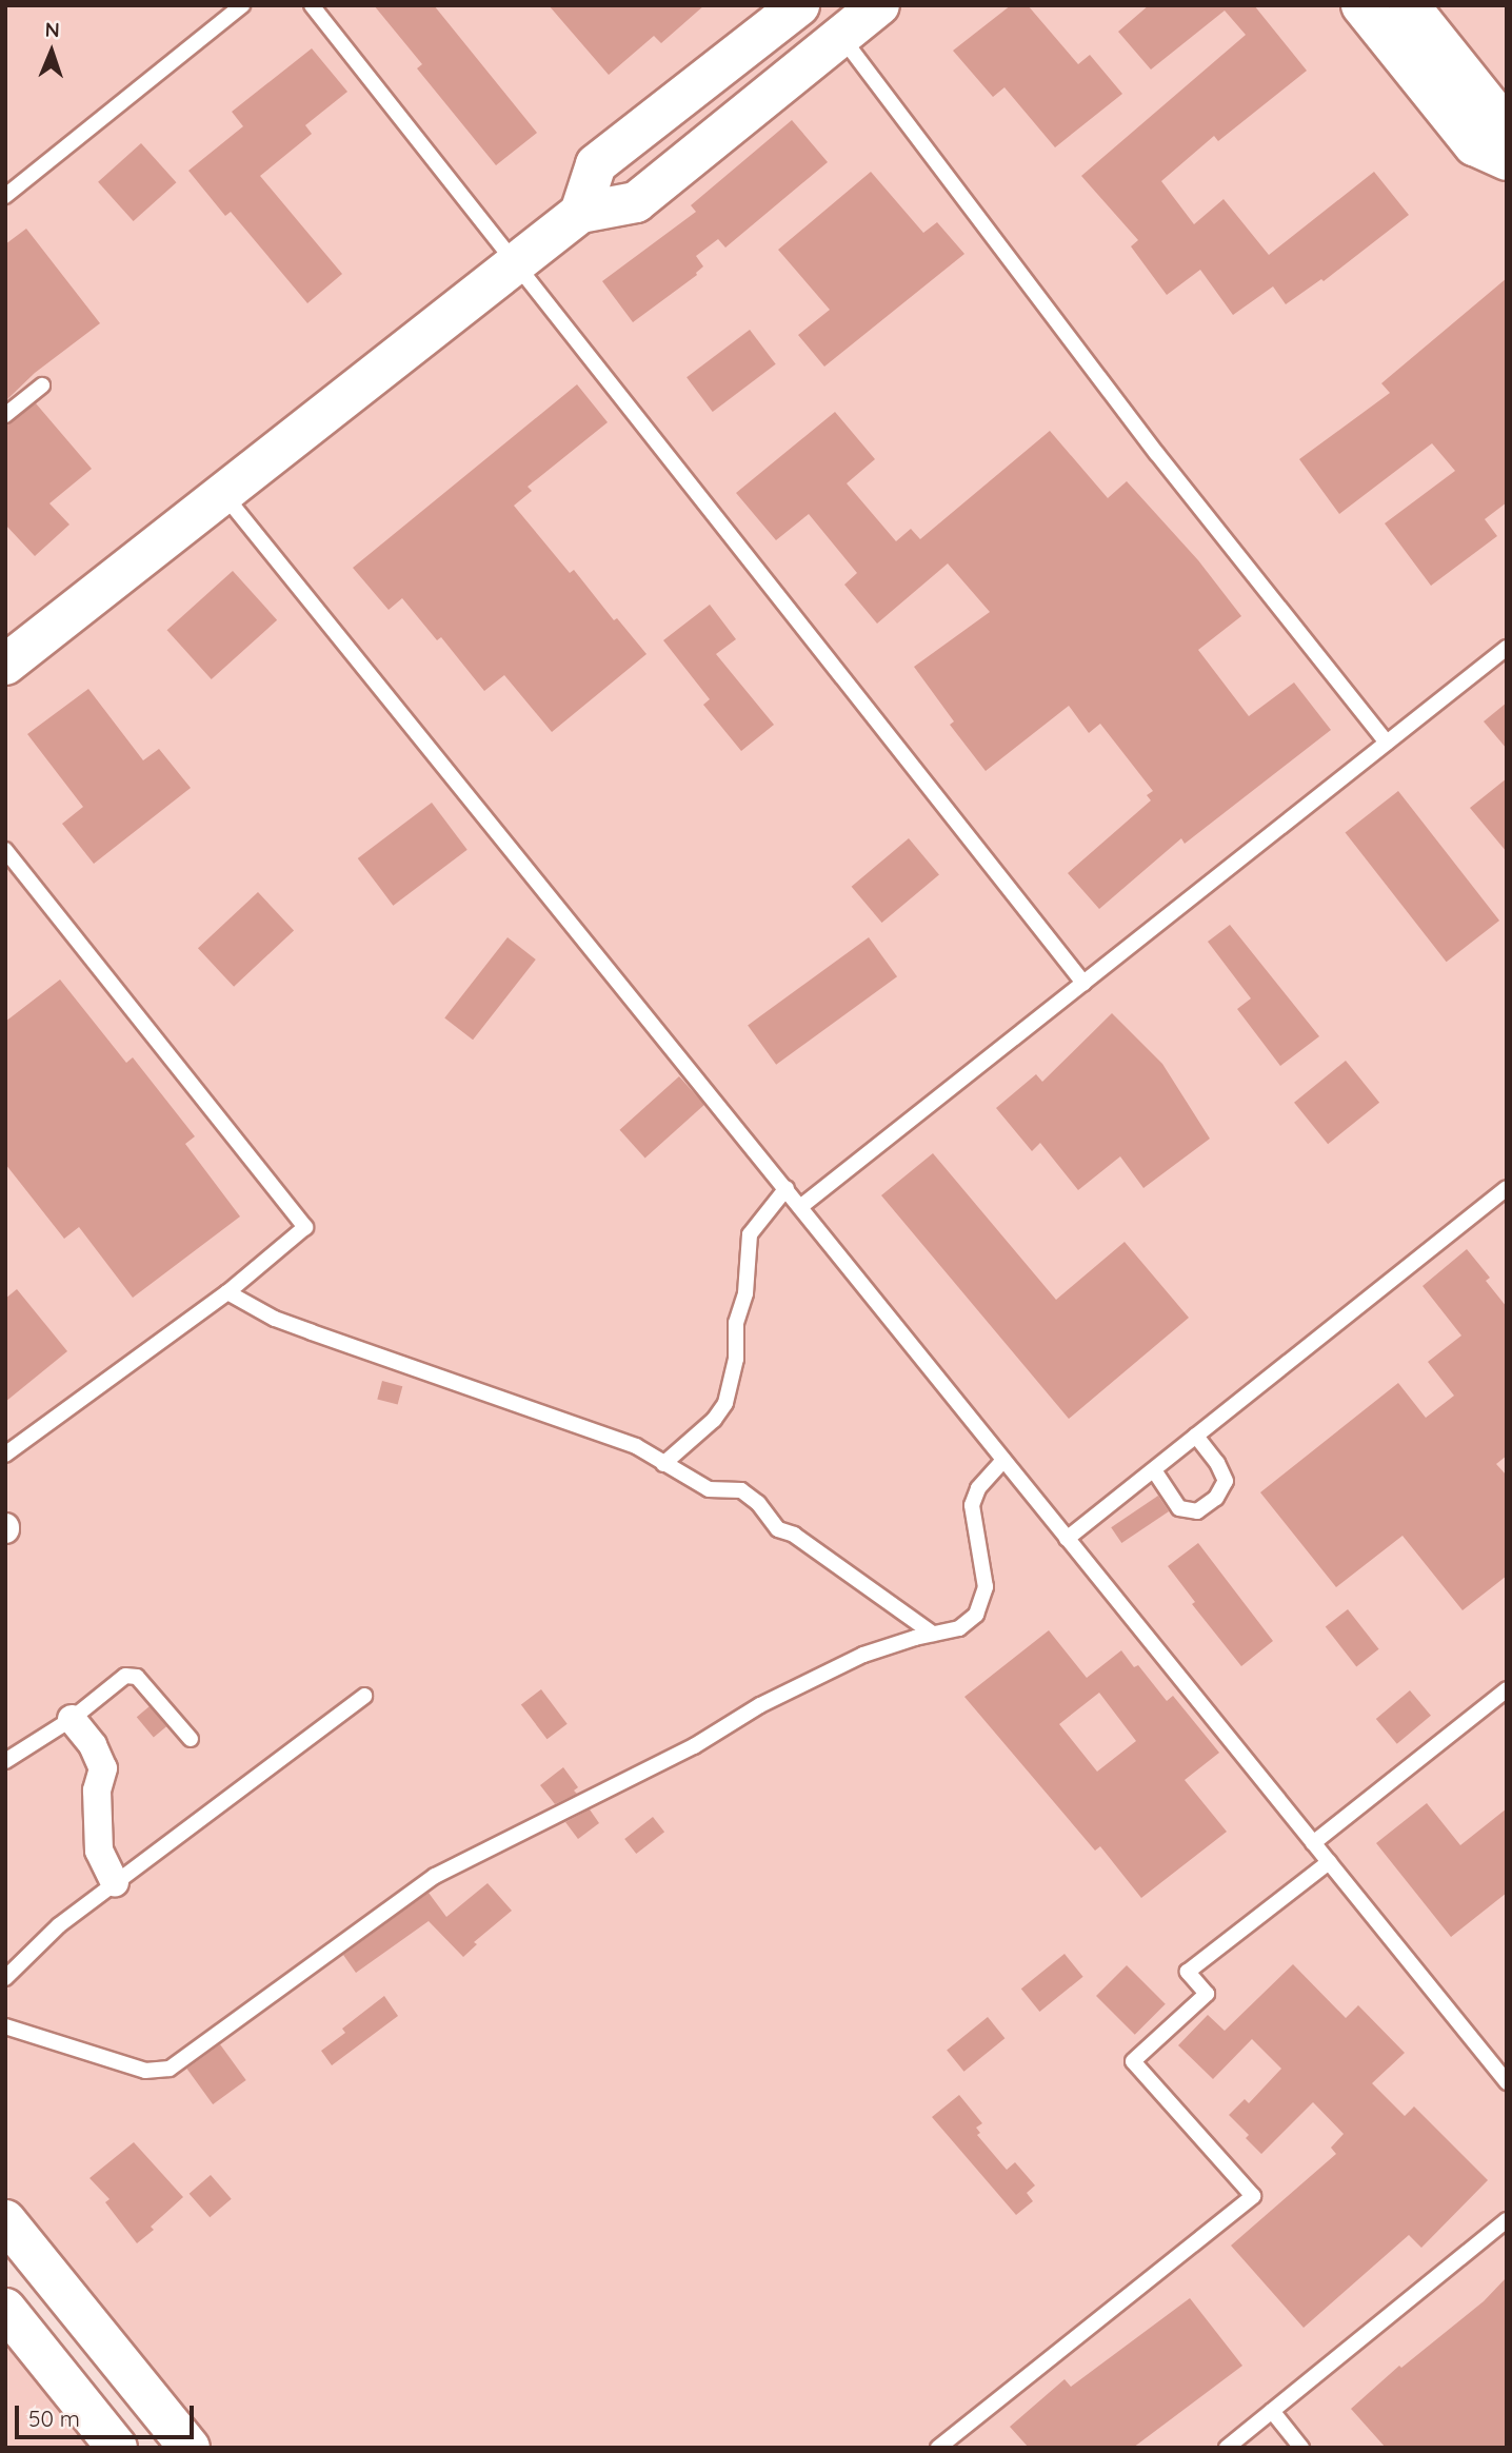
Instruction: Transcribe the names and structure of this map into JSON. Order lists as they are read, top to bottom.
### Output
{
  "scale_bar": "50 m",
  "north": "top"
}
